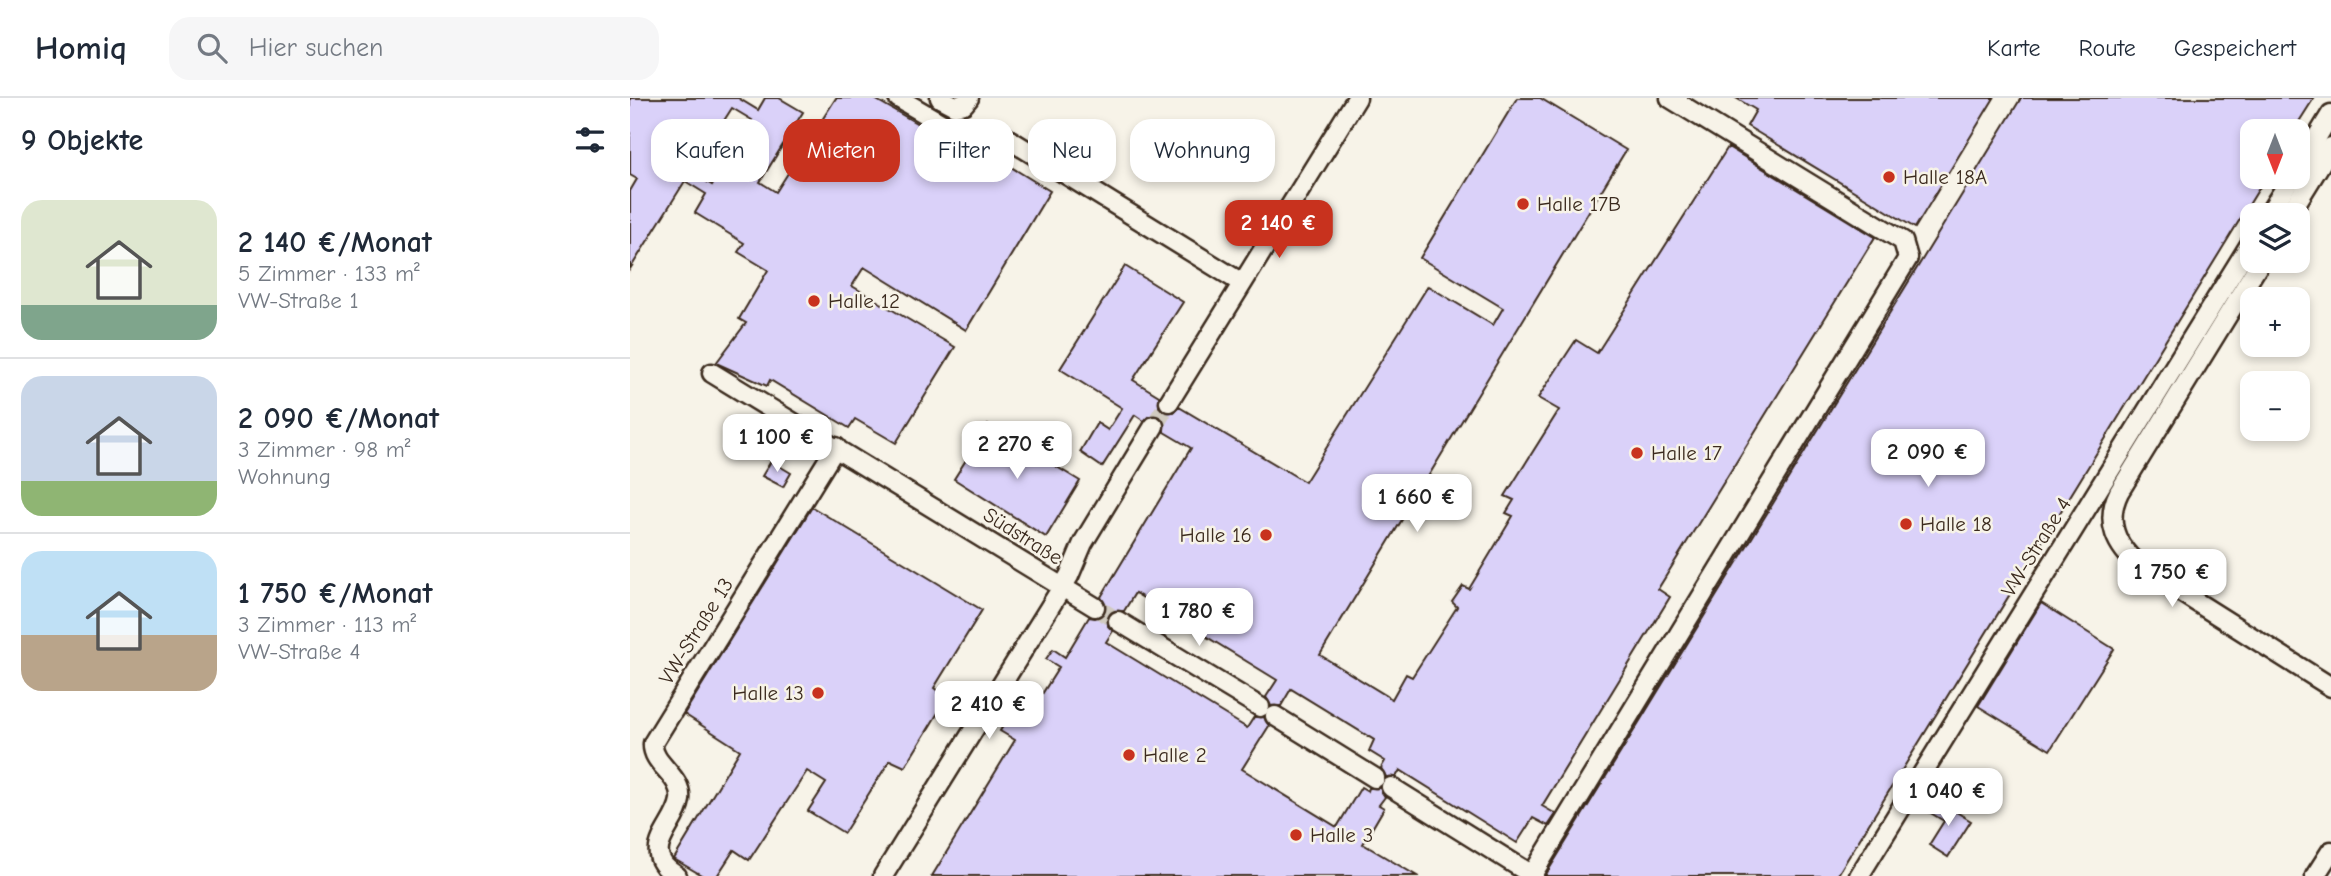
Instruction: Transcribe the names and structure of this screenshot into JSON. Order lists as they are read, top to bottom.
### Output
{
  "streets": {
    "street": ["Südstraße", "VW-Straße 4", "VW-Straße 13"]
  },
  "crossings": [
    ["Südstraße", "VW-Straße 13"]
  ],
  "places": [
    "Halle 18A",
    "Halle 17B",
    "Halle 12",
    "Halle 17",
    "Halle 18",
    "Halle 16",
    "Halle 13",
    "Halle 2",
    "Halle 3"
  ],
  "north": "bottom",
  "page": {
    "header": "Homiq",
    "search": "Hier suchen",
    "nav": ["Karte", "Route", "Gespeichert"],
    "heading": "9 Objekte",
    "map_buttons": ["+", "−"],
    "chip": [
      "Kaufen",
      "Mieten",
      "Filter",
      "Neu",
      "Wohnung"
    ],
    "list": [
      {
        "name": "2 140 €/Monat",
        "note": "5 Zimmer · 133 m² · VW-Straße 1"
      },
      {
        "name": "2 090 €/Monat",
        "note": "3 Zimmer · 98 m² · Wohnung"
      },
      {
        "name": "1 750 €/Monat",
        "note": "3 Zimmer · 113 m² · VW-Straße 4"
      }
    ],
    "price": [
      "2 140 €",
      "1 100 €",
      "2 270 €",
      "2 090 €",
      "1 660 €",
      "1 750 €",
      "1 780 €",
      "2 410 €",
      "1 040 €"
    ]
  }
}
